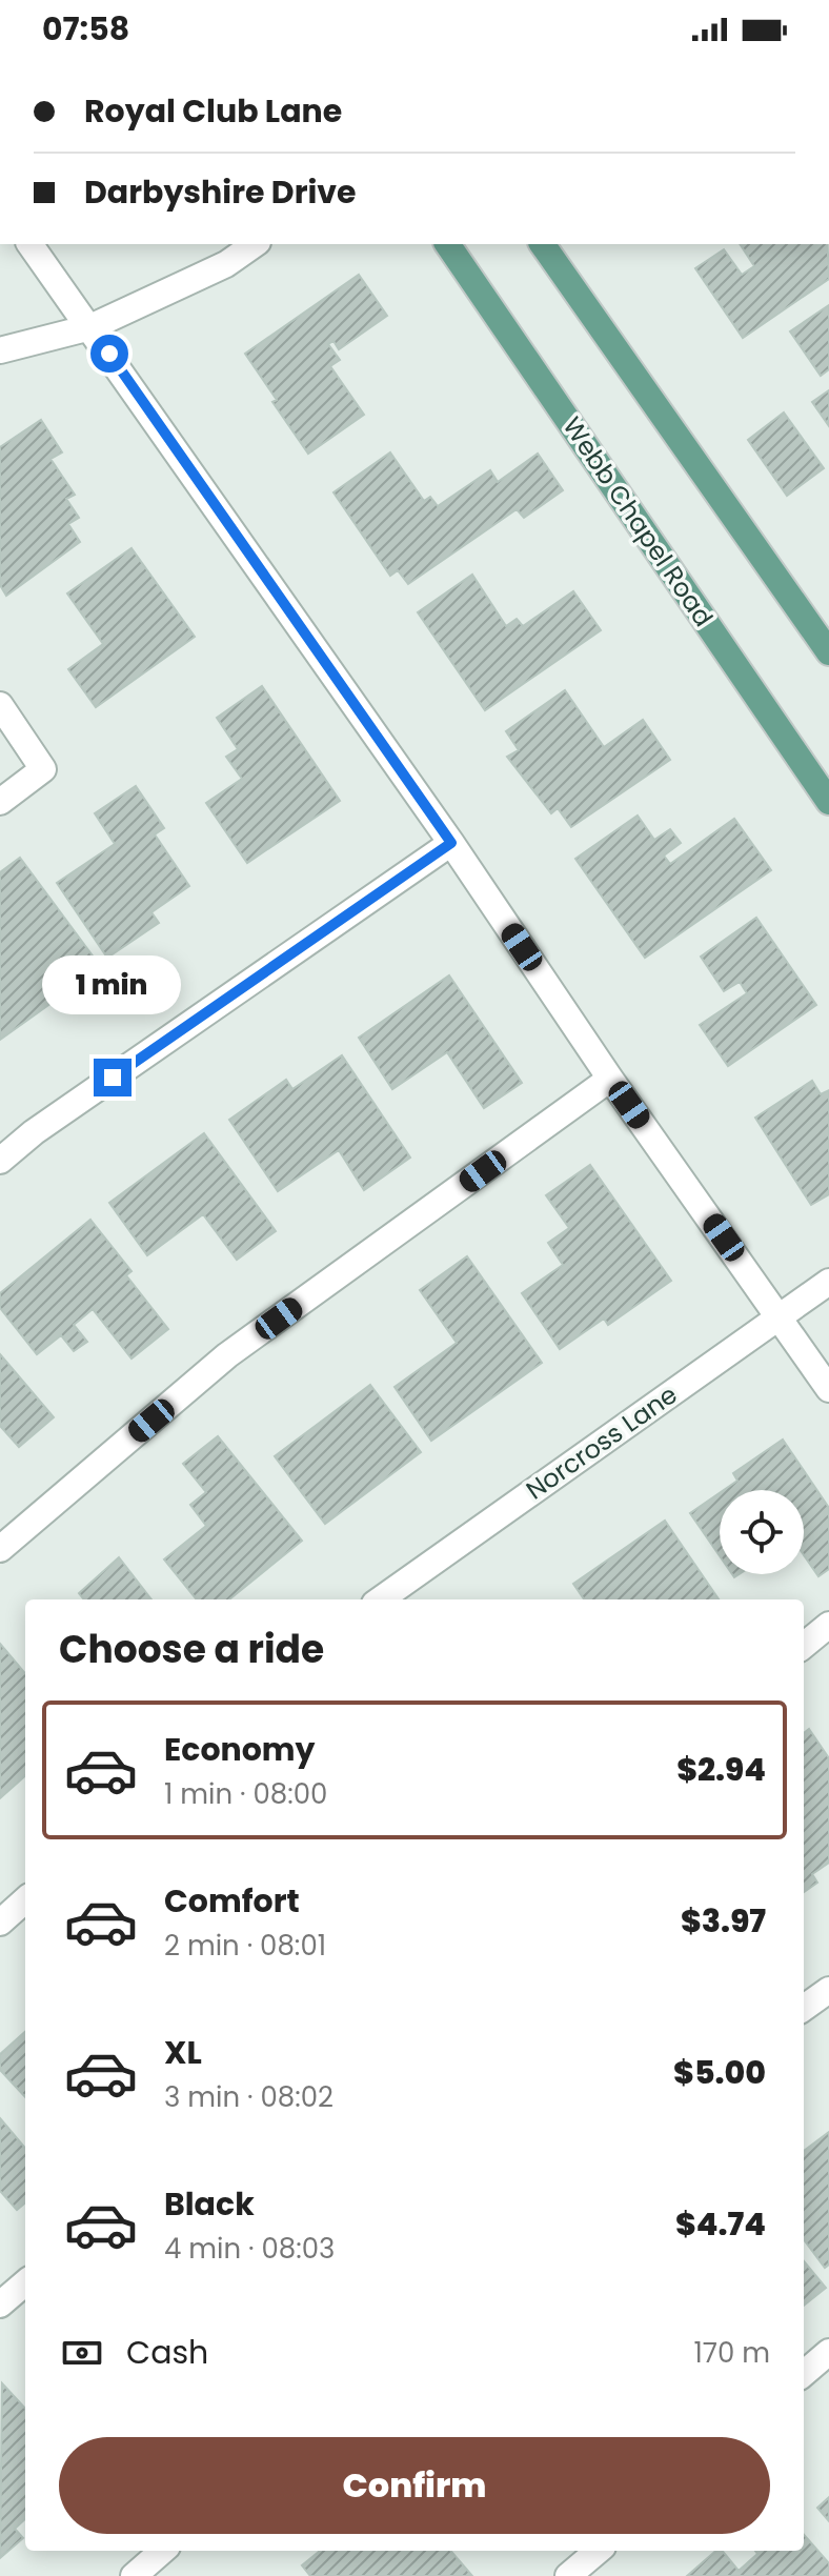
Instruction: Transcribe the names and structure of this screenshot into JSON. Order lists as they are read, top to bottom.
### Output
{
  "streets": {
    "main road": ["Webb Chapel Road"],
    "street": ["Norcross Lane"]
  },
  "page": {
    "status": "07:58",
    "banner": ["Royal Club Lane", "Darbyshire Drive"],
    "bubble": "1 min",
    "heading": "Choose a ride",
    "list": [
      {
        "name": "Economy",
        "note": "1 min · 08:00",
        "value": "$2.94"
      },
      {
        "name": "Comfort",
        "note": "2 min · 08:01",
        "value": "$3.97"
      },
      {
        "name": "XL",
        "note": "3 min · 08:02",
        "value": "$5.00"
      },
      {
        "name": "Black",
        "note": "4 min · 08:03",
        "value": "$4.74"
      }
    ],
    "pay": ["Cash", "170 m"],
    "buttons": "Confirm"
  }
}
